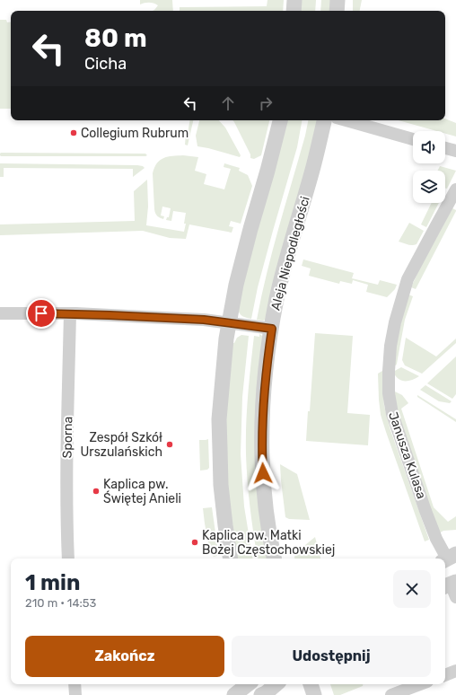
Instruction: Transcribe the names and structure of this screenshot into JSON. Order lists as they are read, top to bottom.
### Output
{
  "streets": {
    "street": ["Aleja Niepodległości", "Sporna", "Janusza Kulasa"]
  },
  "places": [
    "Collegium Rubrum",
    "Zespół Szkół Urszulańskich",
    "Kaplica pw. Świętej Anieli",
    "Kaplica pw. Matki Bożej Częstochowskiej"
  ],
  "page": {
    "turn": ["80 m", "Cicha"],
    "heading": ["1 min", "210 m · 14:53"],
    "buttons": ["Zakończ", "Udostępnij"]
  }
}
